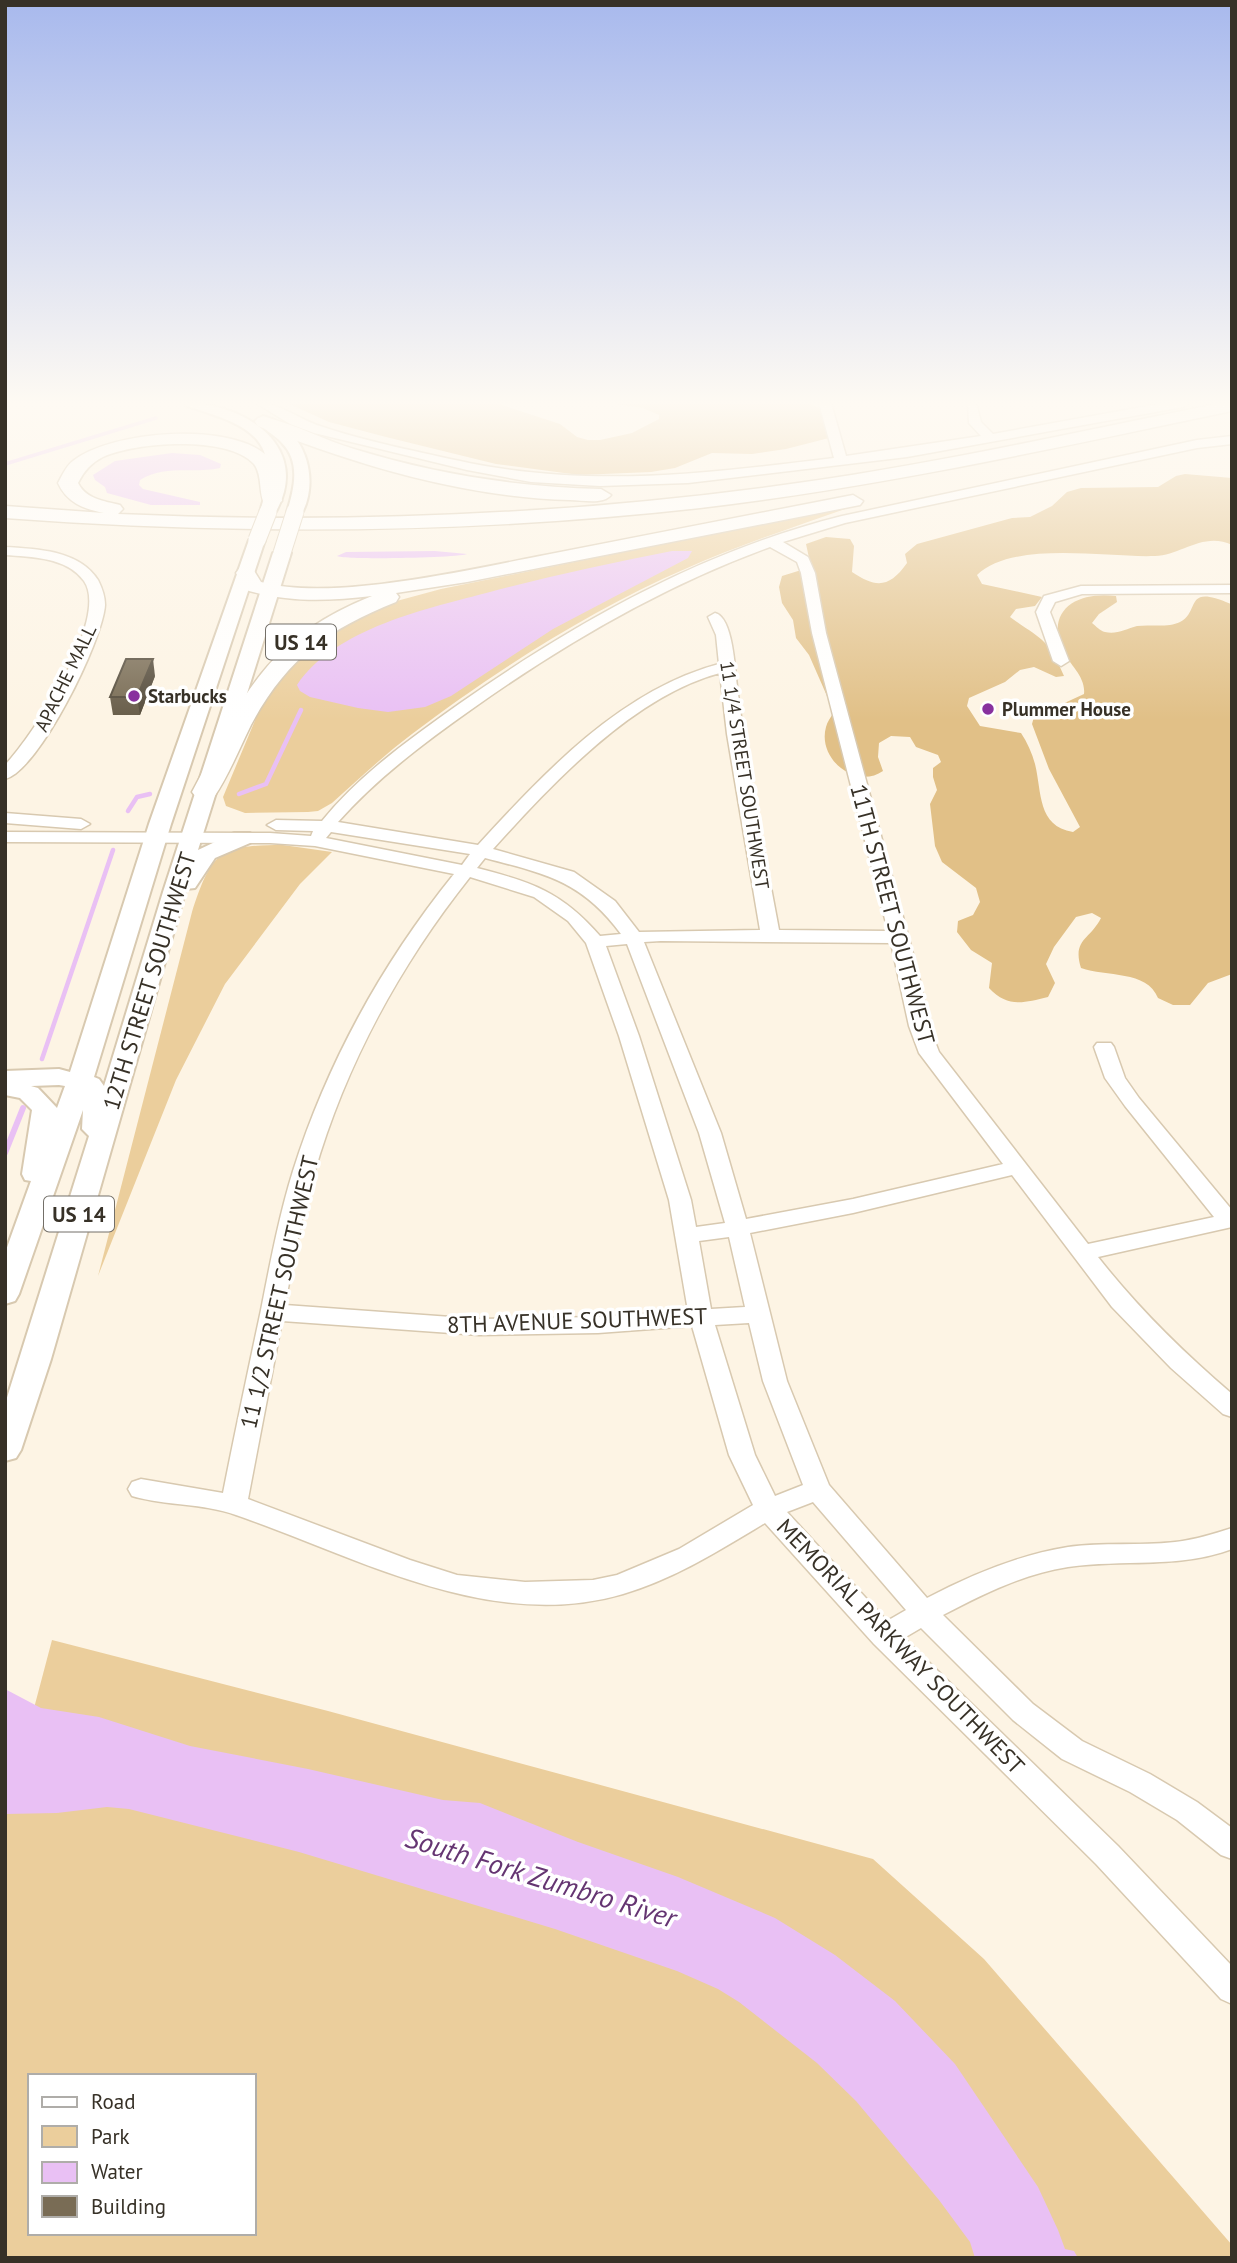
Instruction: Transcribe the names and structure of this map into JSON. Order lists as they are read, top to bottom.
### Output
{
  "streets": {
    "highway": ["US 14"],
    "main road": ["12TH STREET SOUTHWEST"],
    "street": [
      "APACHE MALL",
      "11 1/4 STREET SOUTHWEST",
      "11TH STREET SOUTHWEST",
      "11 1/2 STREET SOUTHWEST",
      "8TH AVENUE SOUTHWEST",
      "MEMORIAL PARKWAY SOUTHWEST"
    ]
  },
  "crossings": [
    ["US 14", "12TH STREET SOUTHWEST"],
    ["11 1/4 STREET SOUTHWEST", "11 1/2 STREET SOUTHWEST"],
    ["12TH STREET SOUTHWEST", "MEMORIAL PARKWAY SOUTHWEST"],
    ["11 1/2 STREET SOUTHWEST", "8TH AVENUE SOUTHWEST"],
    ["11 1/2 STREET SOUTHWEST", "MEMORIAL PARKWAY SOUTHWEST"],
    ["8TH AVENUE SOUTHWEST", "MEMORIAL PARKWAY SOUTHWEST"]
  ],
  "water": ["South Fork Zumbro River"],
  "places": ["Starbucks", "Plummer House"],
  "legend": [
    "Road",
    "Park",
    "Water",
    "Building"
  ]
}
